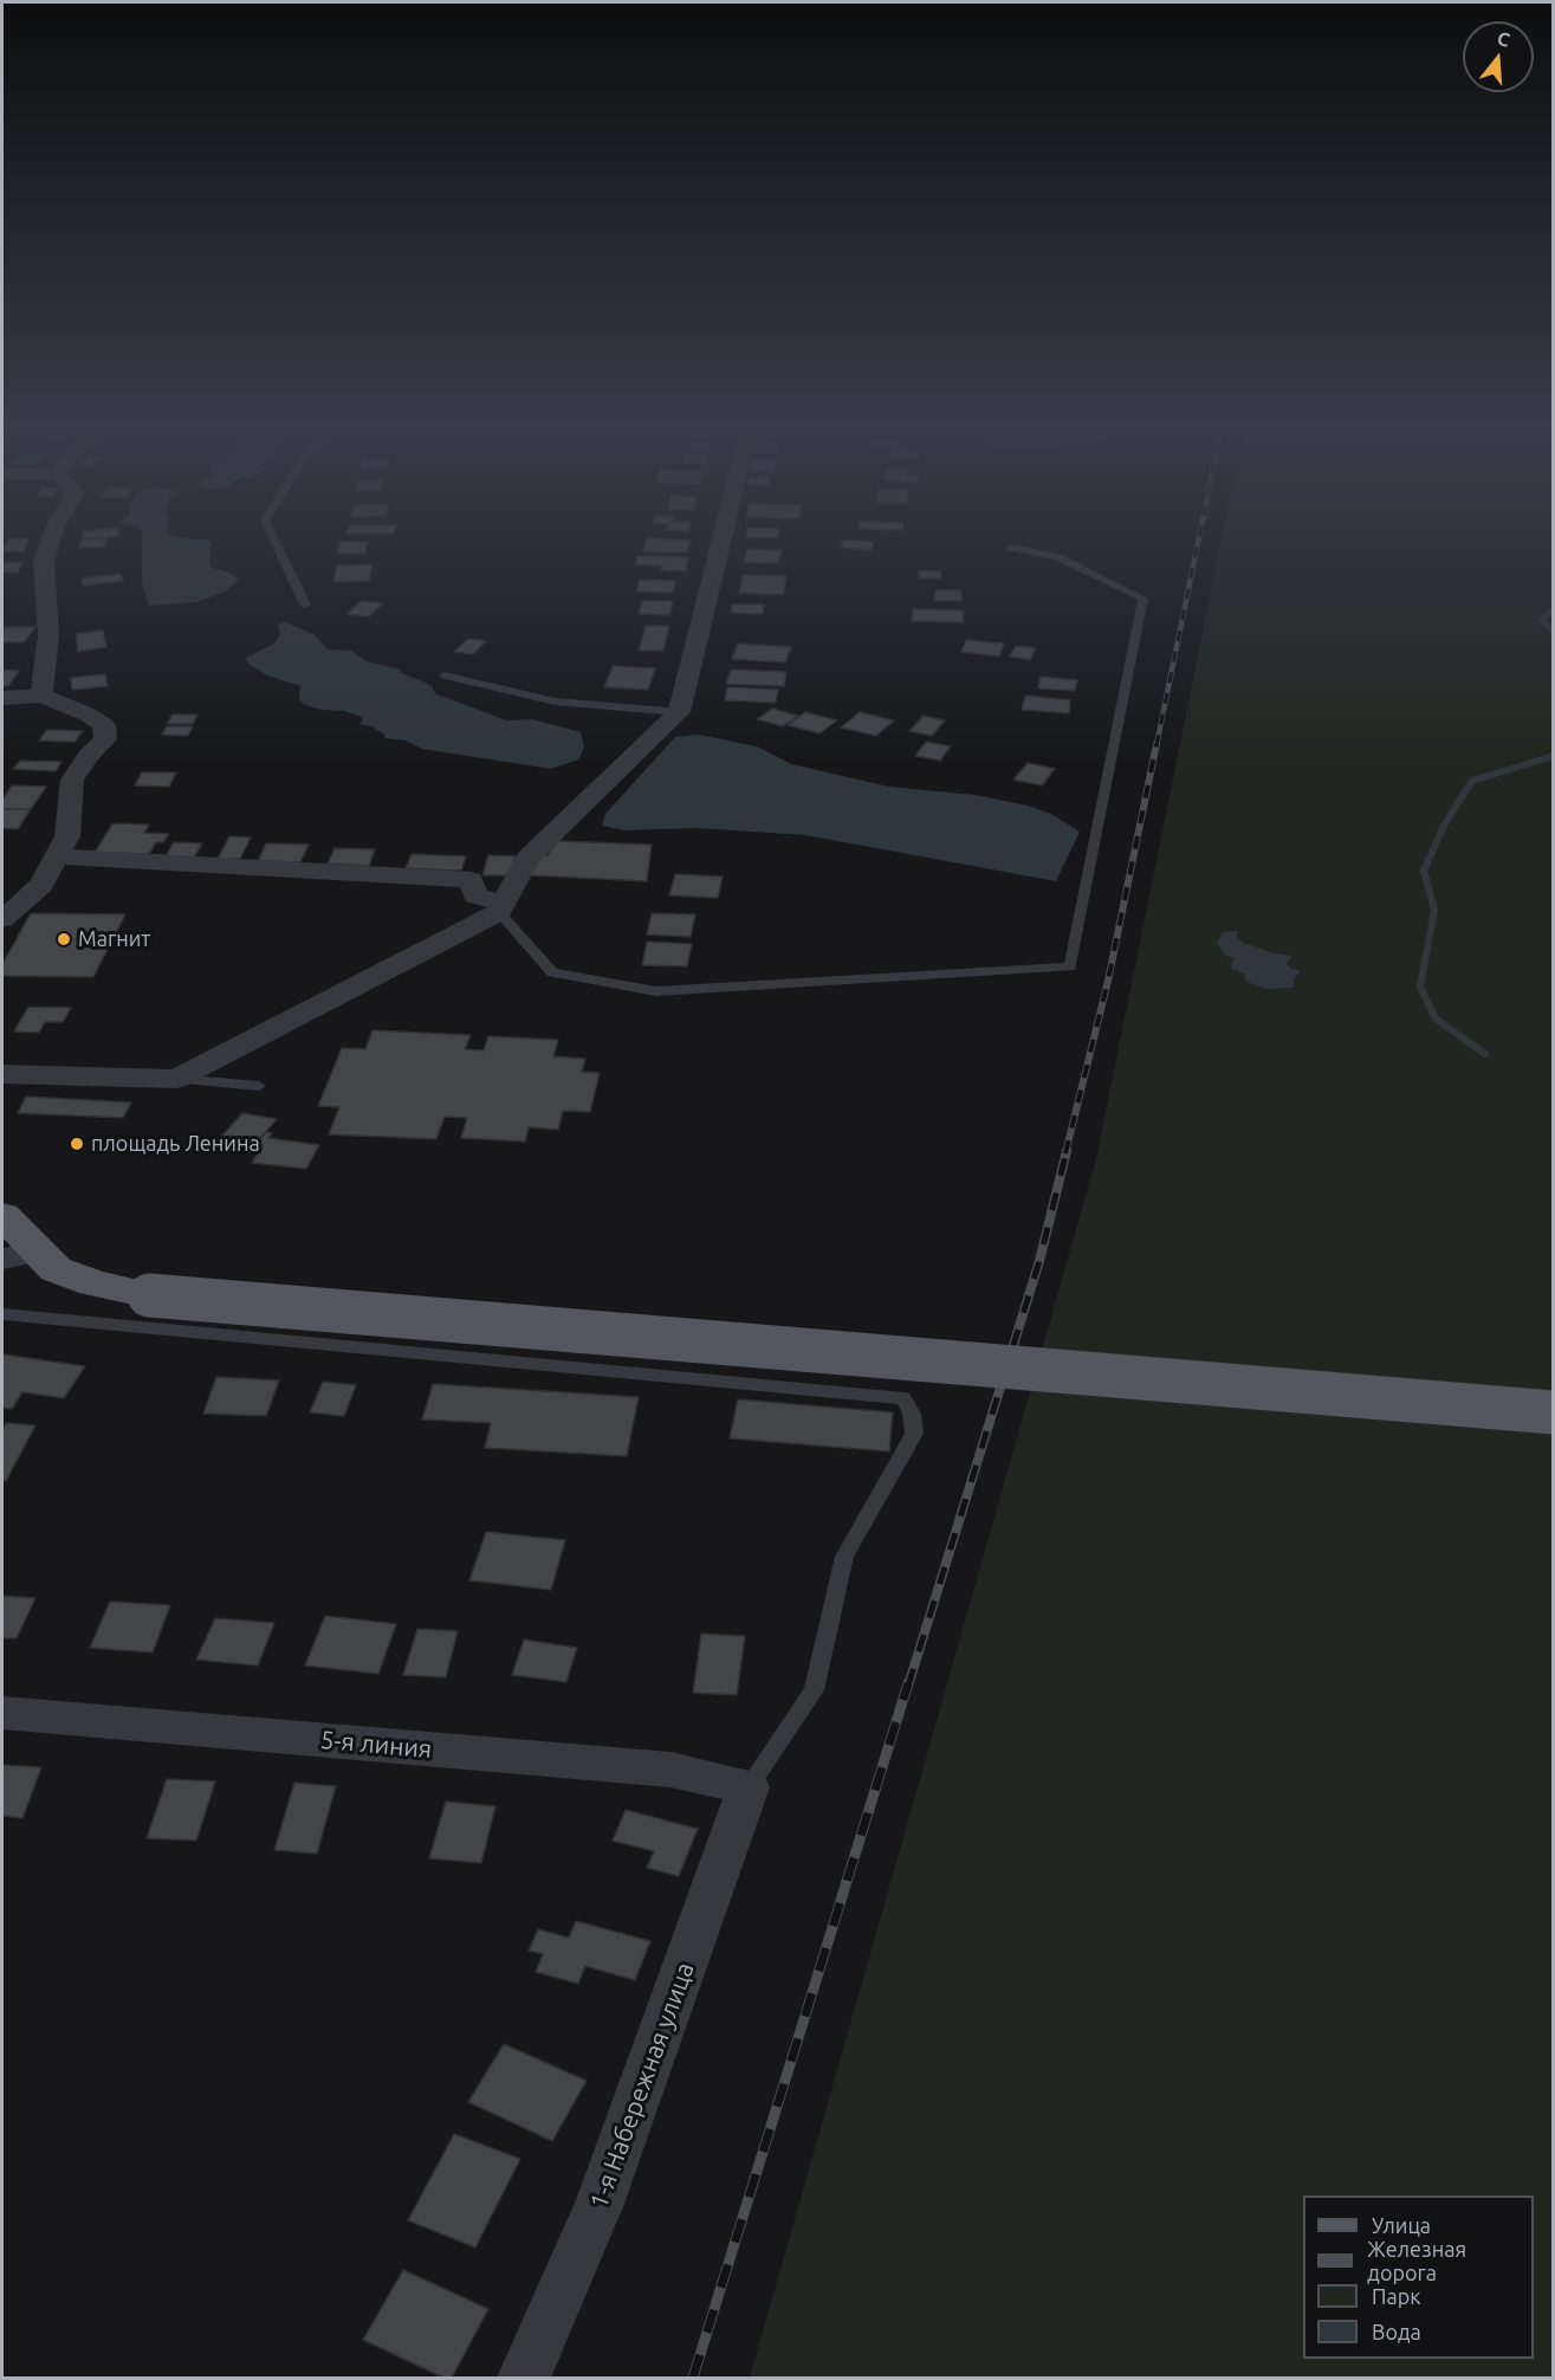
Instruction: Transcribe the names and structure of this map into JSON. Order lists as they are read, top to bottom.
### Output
{
  "streets": {
    "street": ["5-я линия", "1-я Набережная улица"]
  },
  "crossings": [
    ["5-я линия", "1-я Набережная улица"]
  ],
  "places": ["Магнит", "площадь Ленина"],
  "legend": [
    "Улица",
    "Железная дорога",
    "Парк",
    "Вода"
  ],
  "north": "top"
}
